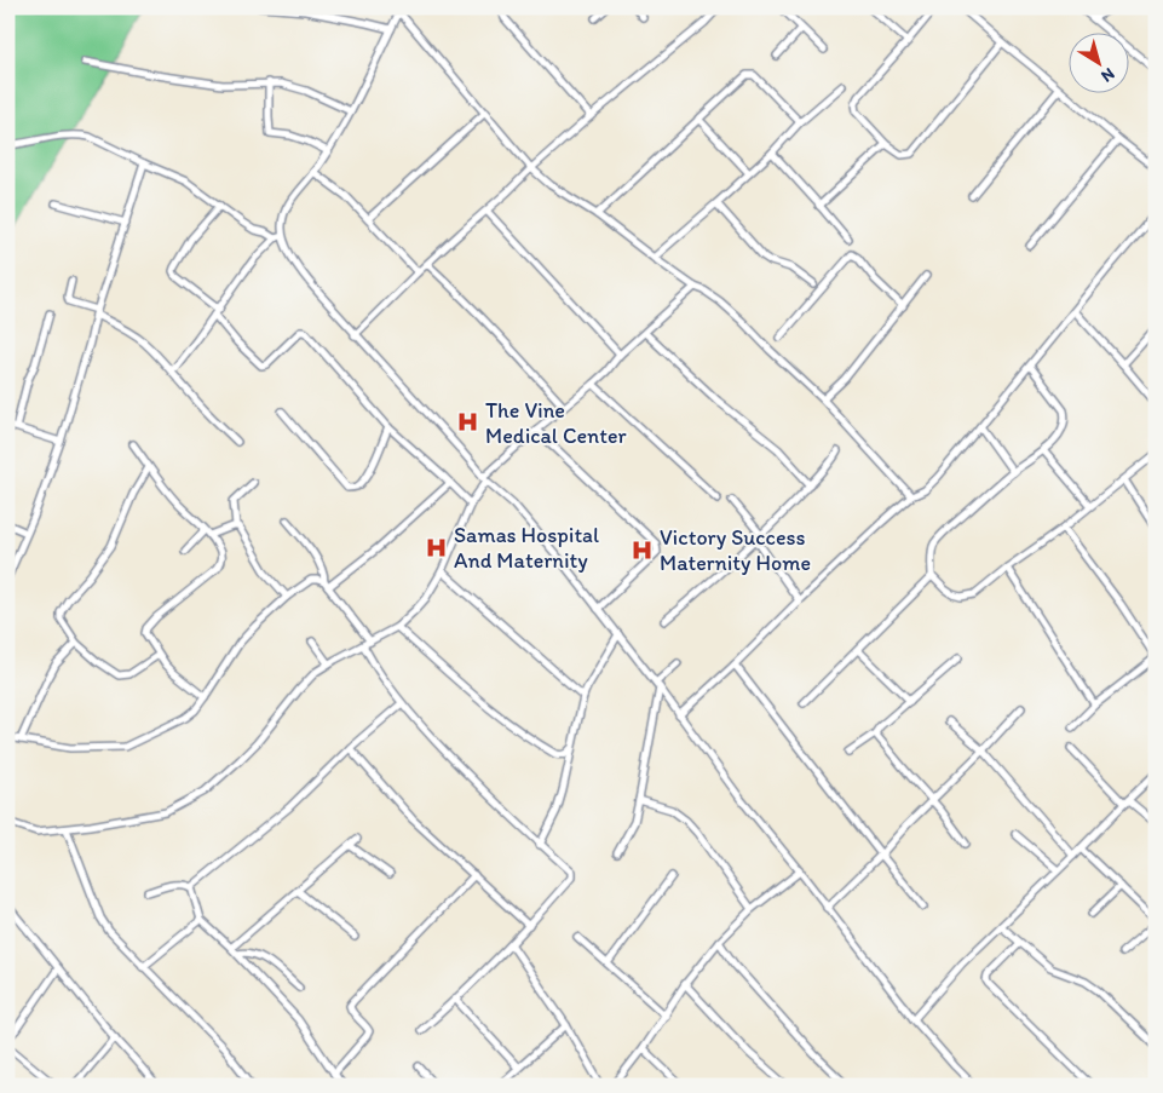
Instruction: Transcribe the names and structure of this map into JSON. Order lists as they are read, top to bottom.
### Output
{
  "places": {
    "hospital": ["The Vine Medical Center", "Samas Hospital And Maternity", "Victory Success Maternity Home"]
  },
  "north": "bottom right"
}
